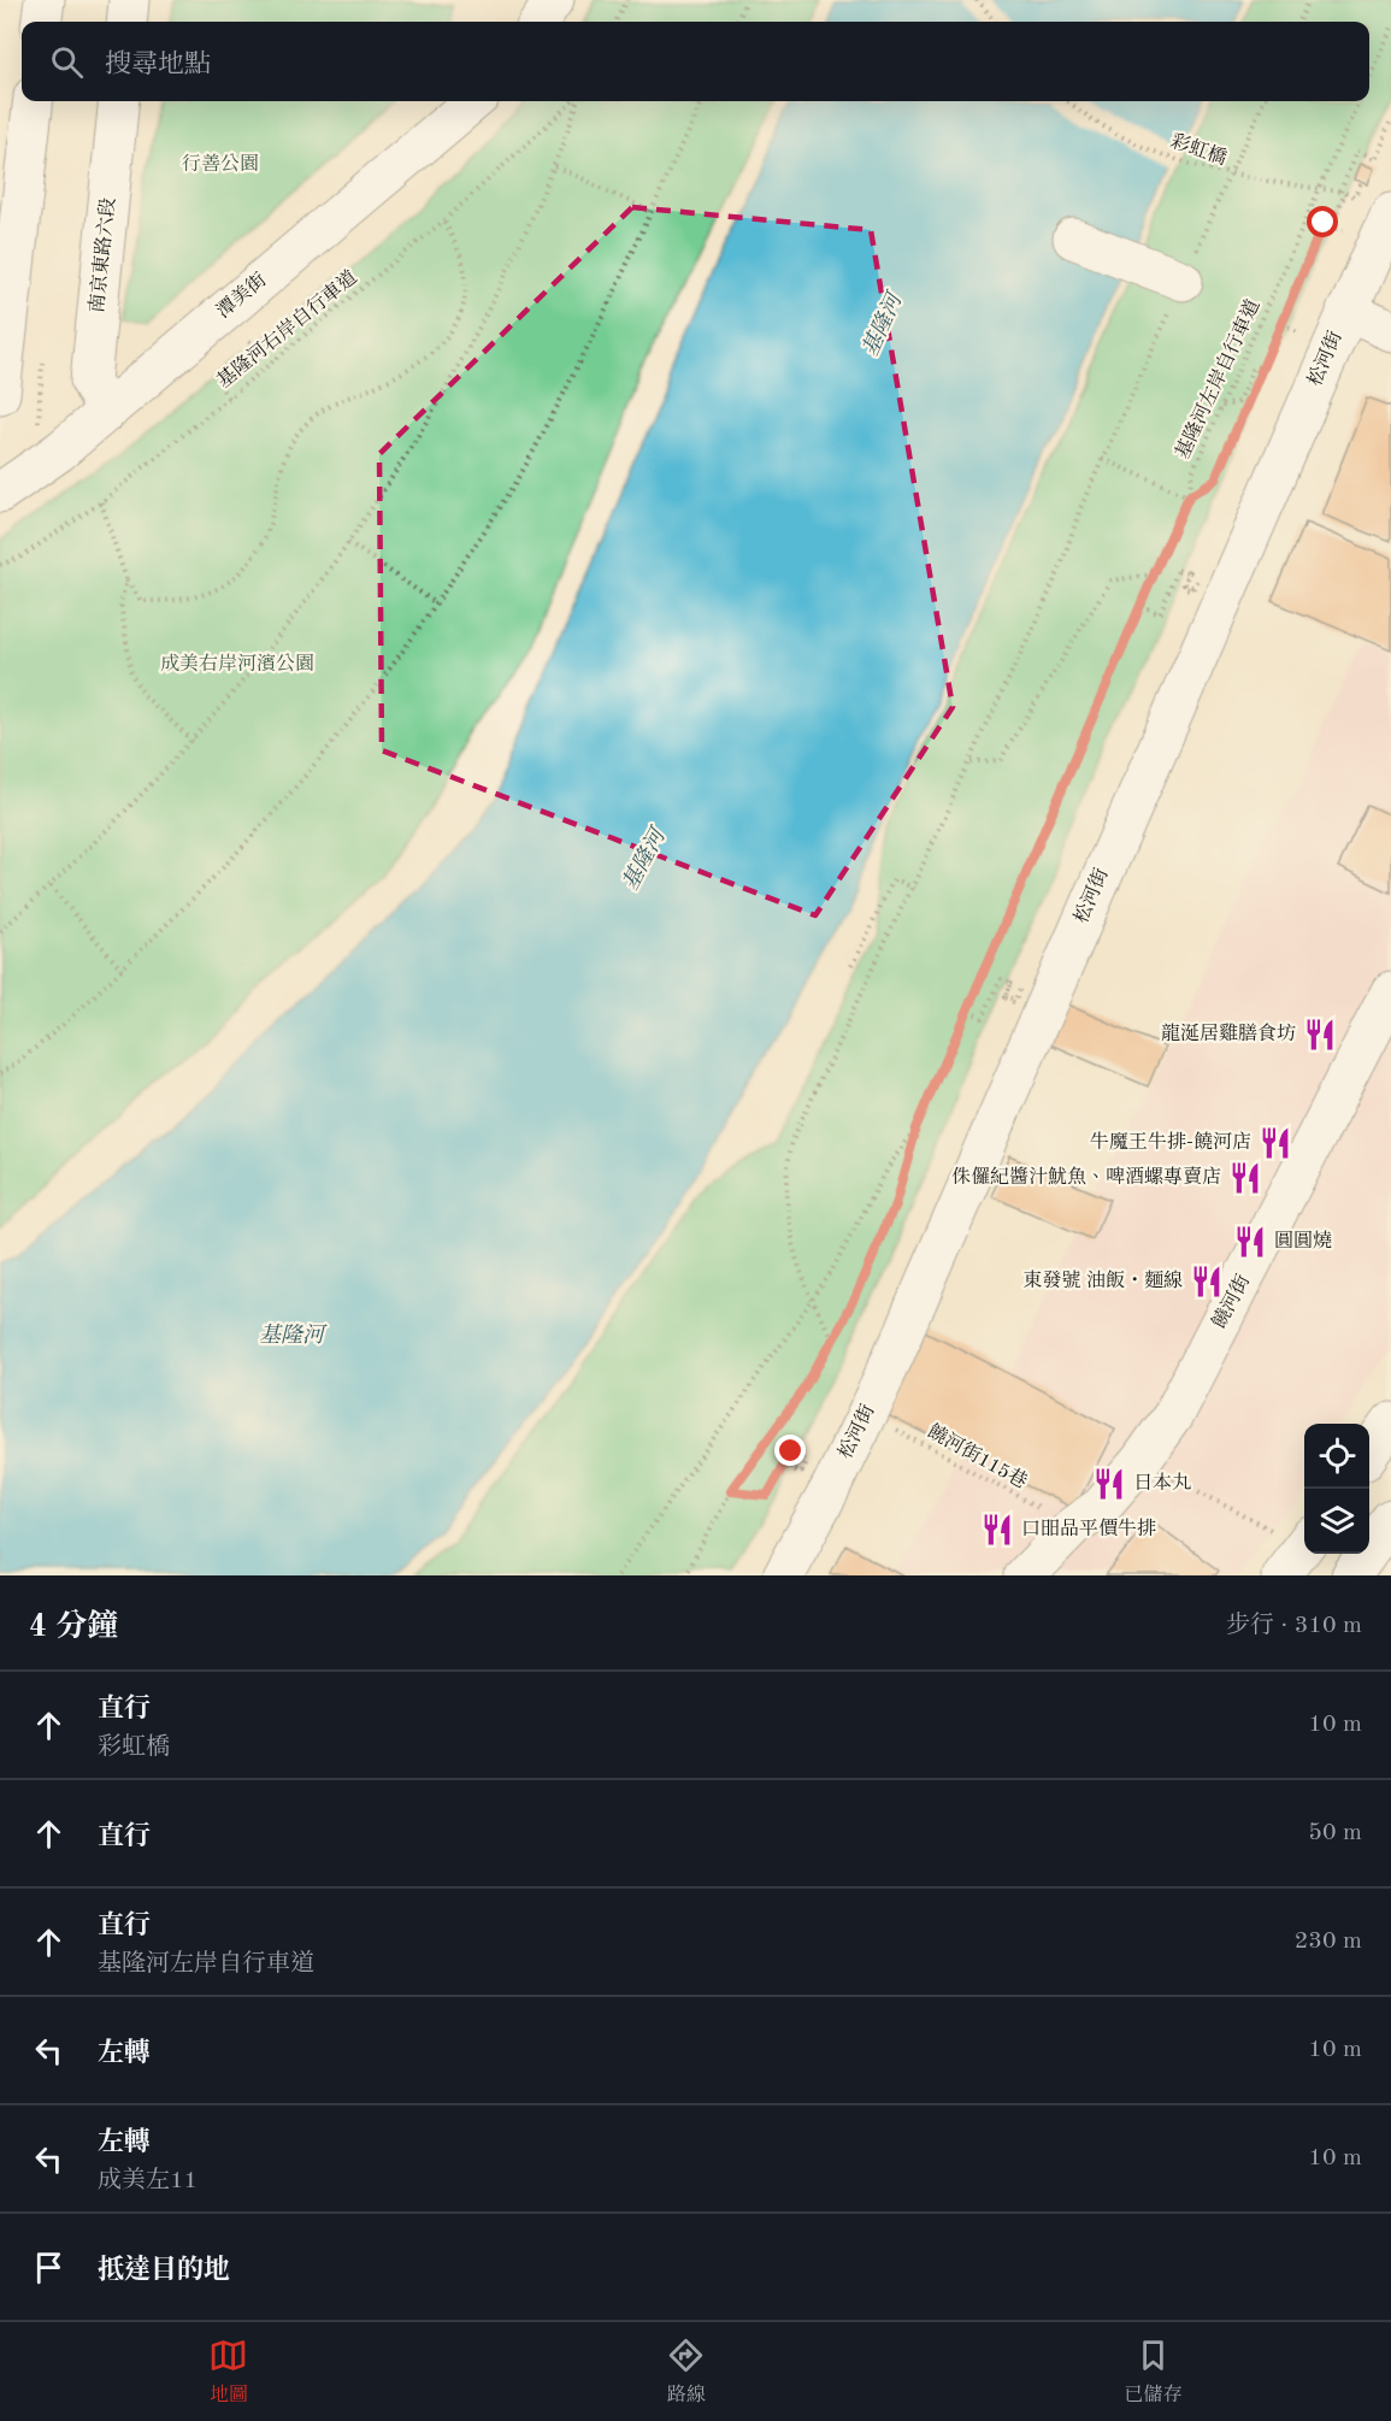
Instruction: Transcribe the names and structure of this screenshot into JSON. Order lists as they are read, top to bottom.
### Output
{
  "streets": {
    "street": [
      "南京東路六段",
      "潭美街",
      "松河街",
      "饒河街"
    ],
    "path": [
      "彩虹橋",
      "基隆河右岸自行車道",
      "基隆河左岸自行車道",
      "饒河街115巷"
    ]
  },
  "crossings": [
    ["南京東路六段", "潭美街"],
    ["松河街", "饒河街115巷"],
    ["饒河街", "饒河街115巷"]
  ],
  "water": ["基隆河"],
  "parks": ["行善公園", "成美右岸河濱公園"],
  "places": {
    "restaurant": [
      "龍涎居雞膳食坊",
      "牛魔王牛排-饒河店",
      "侏儸紀醬汁魷魚、啤酒螺專賣店",
      "圓圓燒",
      "東發號 油飯・麵線",
      "日本丸",
      "口昍品平價牛排"
    ]
  },
  "page": {
    "search": "搜尋地點",
    "heading": ["4 分鐘", "步行 · 310 m"],
    "list": [
      ["直行", "彩虹橋", "10 m"],
      ["直行", "50 m"],
      ["直行", "基隆河左岸自行車道", "230 m"],
      ["左轉", "10 m"],
      ["左轉", "成美左11", "10 m"],
      "抵達目的地"
    ],
    "nav": ["地圖", "路線", "已儲存"]
  }
}
